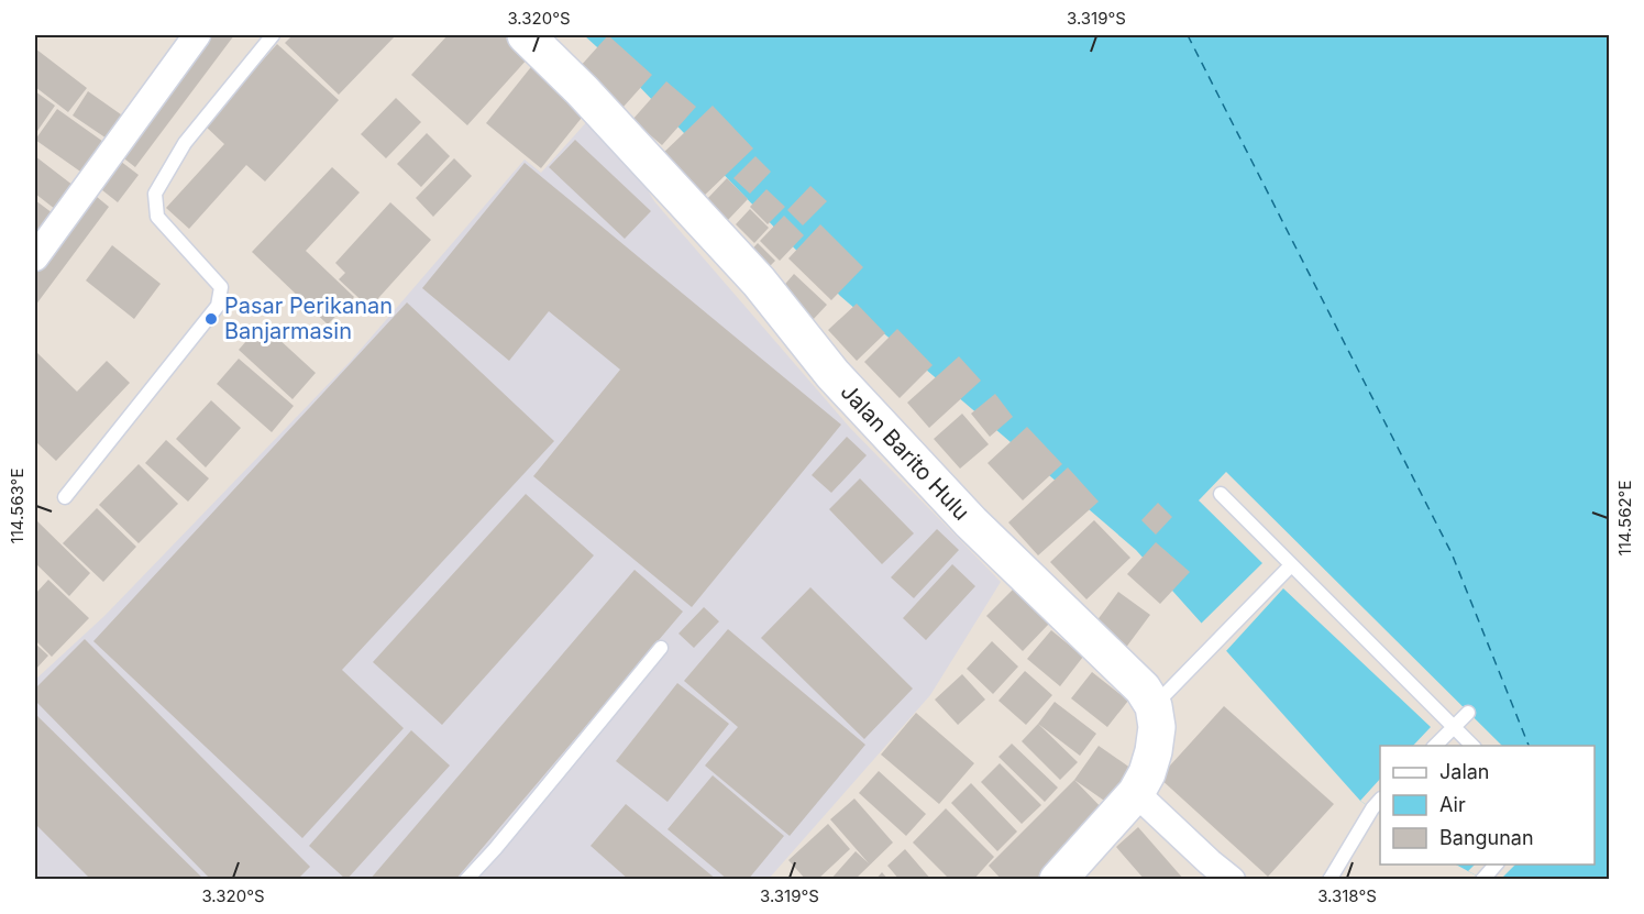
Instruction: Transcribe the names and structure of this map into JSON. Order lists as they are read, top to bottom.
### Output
{
  "streets": {
    "street": ["Jalan Barito Hulu"]
  },
  "places": ["Pasar Perikanan Banjarmasin"],
  "legend": ["Jalan", "Air", "Bangunan"],
  "coordinates": [
    "3.320°S",
    "3.319°S",
    "114.563°E",
    "114.562°E",
    "3.318°S"
  ]
}
